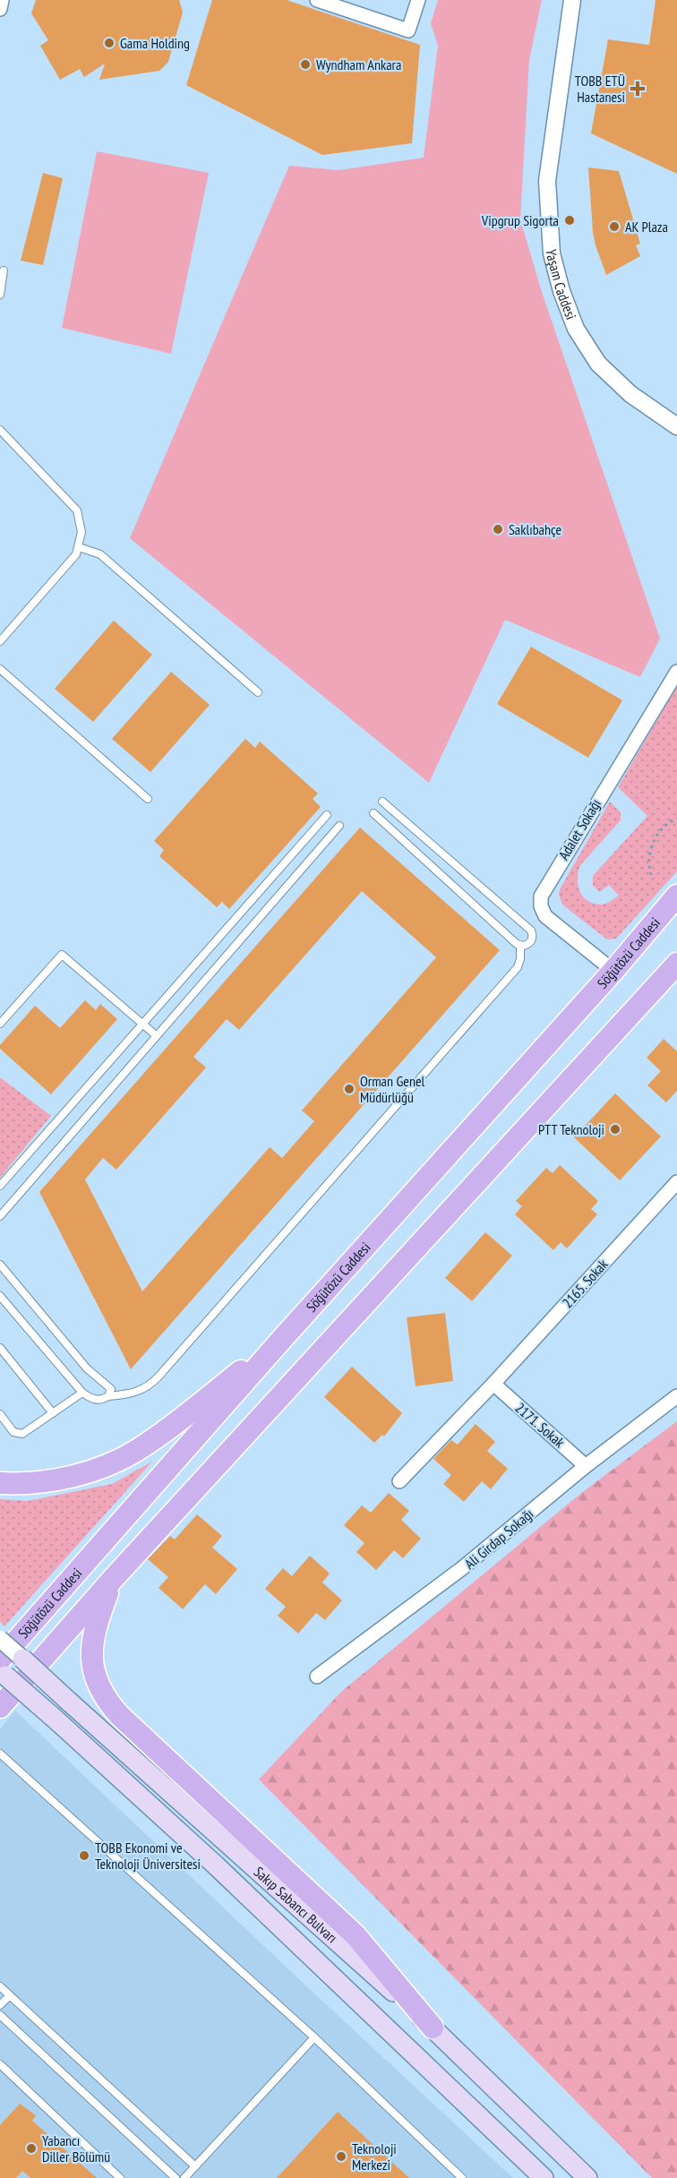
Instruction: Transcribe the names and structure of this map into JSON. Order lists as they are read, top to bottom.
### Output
{
  "streets": {
    "main road": ["Söğütözü Caddesi", "Sakıp Sabancı Bulvarı"],
    "street": [
      "Yaşam Caddesi",
      "Adalet Sokağı",
      "2165. Sokak",
      "2171. Sokak",
      "Ali Girdap Sokağı"
    ]
  },
  "crossings": [
    ["Adalet Sokağı", "Söğütözü Caddesi"],
    ["Söğütözü Caddesi", "Sakıp Sabancı Bulvarı"],
    ["2165. Sokak", "2171. Sokak"],
    ["2171. Sokak", "Ali Girdap Sokağı"]
  ],
  "places": {
    "other": [
      "Gama Holding",
      "Wyndham Ankara",
      "Vipgrup Sigorta",
      "AK Plaza",
      "Saklıbahçe",
      "Orman Genel Müdürlüğü",
      "PTT Teknoloji",
      "TOBB Ekonomi ve Teknoloji Üniversitesi",
      "Yabancı Diller Bölümü",
      "Teknoloji Merkezi"
    ],
    "health": ["TOBB ETÜ Hastanesi"]
  }
}
